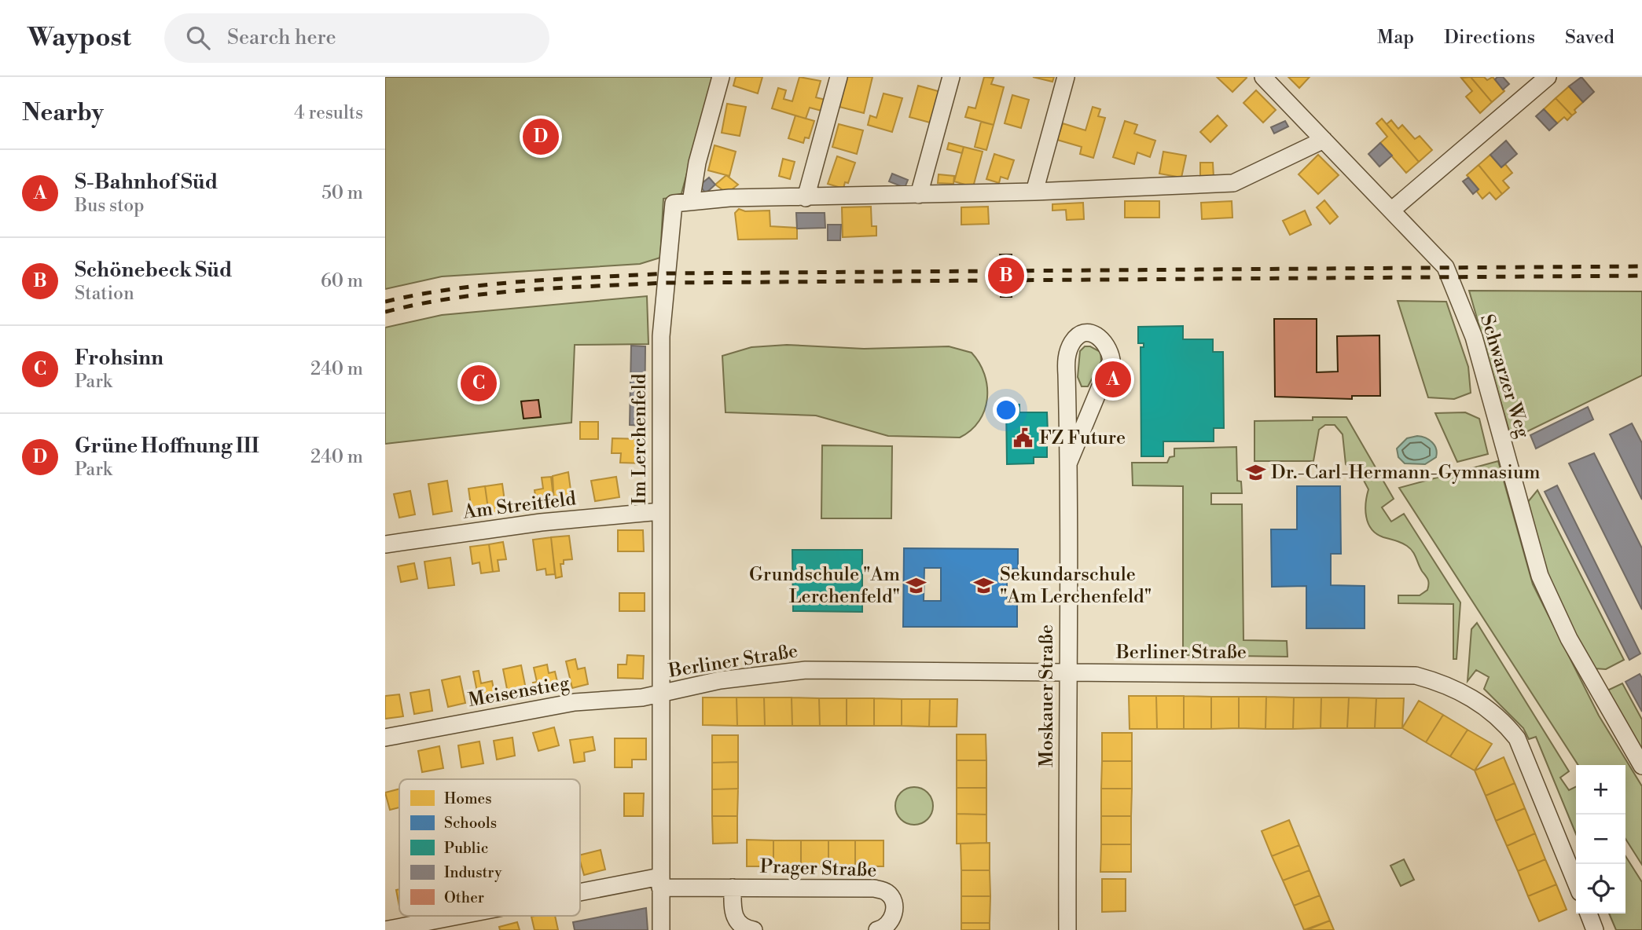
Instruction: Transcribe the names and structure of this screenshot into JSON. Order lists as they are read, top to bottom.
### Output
{
  "streets": {
    "street": [
      "Schwarzer Weg",
      "Im Lerchenfeld",
      "Am Streitfeld",
      "Berliner Straße",
      "Meisenstieg",
      "Moskauer Straße",
      "Prager Straße"
    ]
  },
  "crossings": [
    ["Im Lerchenfeld", "Am Streitfeld"],
    ["Im Lerchenfeld", "Berliner Straße"],
    ["Im Lerchenfeld", "Meisenstieg"],
    ["Berliner Straße", "Meisenstieg"],
    ["Berliner Straße", "Moskauer Straße"]
  ],
  "places": {
    "public building": ["FZ Future"],
    "school or university": ["Dr.-Carl-Hermann-Gymnasium", "Grundschule \"Am Lerchenfeld\"", "Sekundarschule \"Am Lerchenfeld\""]
  },
  "legend": [
    "Homes",
    "Schools",
    "Public",
    "Industry",
    "Other"
  ],
  "page": {
    "header": "Waypost",
    "search": "Search here",
    "nav": ["Map", "Directions", "Saved"],
    "heading": ["Nearby", "4 results"],
    "pins": [
      "D",
      "B",
      "A",
      "C"
    ],
    "list": [
      {
        "mark": "A",
        "name": "S-Bahnhof Süd",
        "note": "Bus stop",
        "value": "50 m"
      },
      {
        "mark": "B",
        "name": "Schönebeck Süd",
        "note": "Station",
        "value": "60 m"
      },
      {
        "mark": "C",
        "name": "Frohsinn",
        "note": "Park",
        "value": "240 m"
      },
      {
        "mark": "D",
        "name": "Grüne Hoffnung III",
        "note": "Park",
        "value": "240 m"
      }
    ],
    "map_buttons": ["+", "−"]
  }
}
